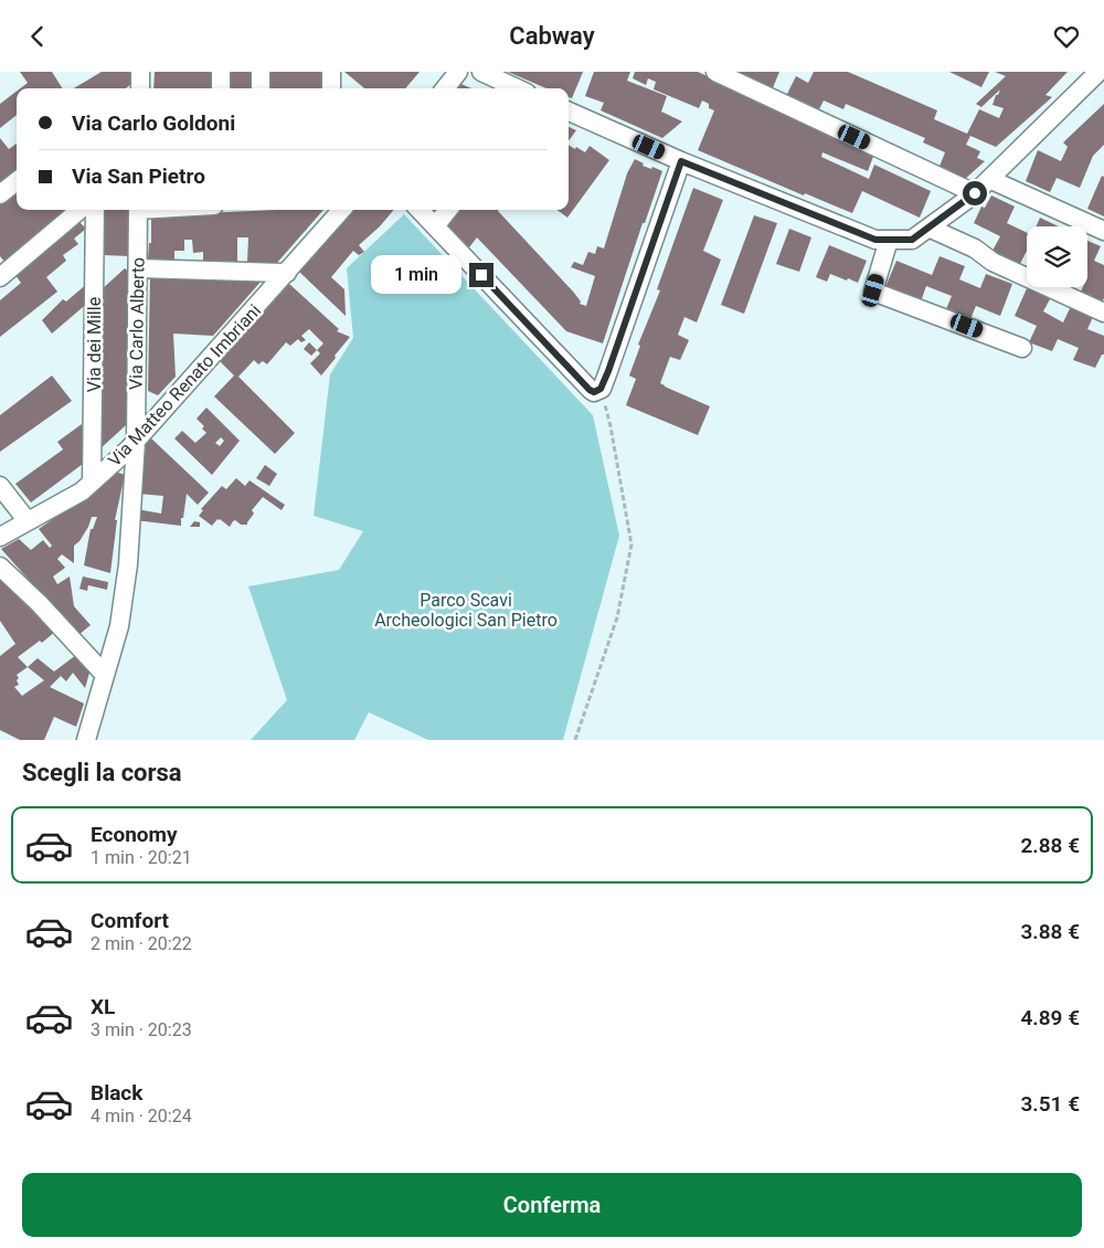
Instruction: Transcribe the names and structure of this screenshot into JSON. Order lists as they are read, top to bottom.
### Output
{
  "streets": {
    "street": ["Via Carlo Alberto", "Via dei Mille", "Via Matteo Renato Imbriani"]
  },
  "crossings": [
    ["Via Carlo Alberto", "Via Matteo Renato Imbriani"],
    ["Via dei Mille", "Via Matteo Renato Imbriani"]
  ],
  "parks": ["Parco Scavi Archeologici San Pietro"],
  "page": {
    "header": "Cabway",
    "banner": ["Via Carlo Goldoni", "Via San Pietro"],
    "bubble": "1 min",
    "heading": "Scegli la corsa",
    "list": [
      {
        "name": "Economy",
        "note": "1 min · 20:21",
        "value": "2.88 €"
      },
      {
        "name": "Comfort",
        "note": "2 min · 20:22",
        "value": "3.88 €"
      },
      {
        "name": "XL",
        "note": "3 min · 20:23",
        "value": "4.89 €"
      },
      {
        "name": "Black",
        "note": "4 min · 20:24",
        "value": "3.51 €"
      }
    ],
    "buttons": "Conferma"
  }
}
